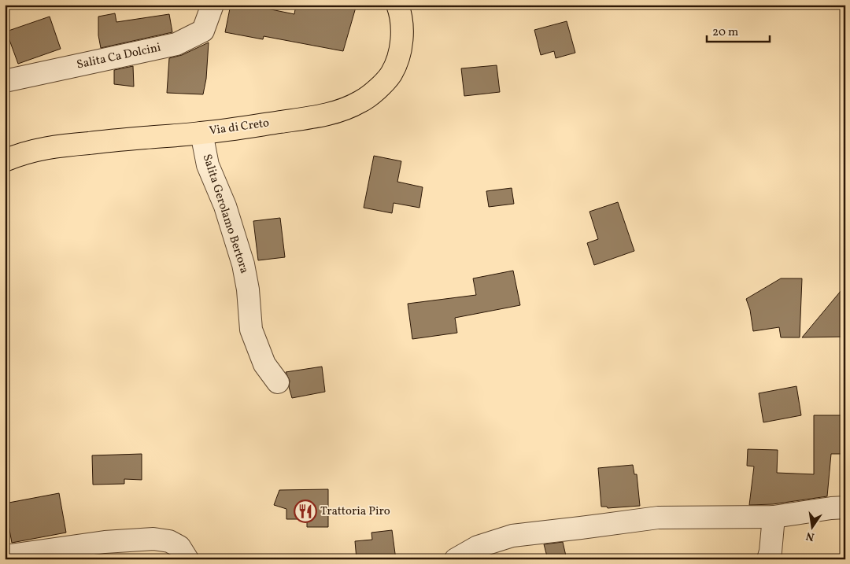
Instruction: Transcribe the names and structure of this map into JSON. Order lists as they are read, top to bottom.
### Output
{
  "streets": {
    "main road": ["Via di Creto"],
    "street": ["Salita Ca Dolcini", "Salita Gerolamo Bertora"]
  },
  "crossings": [
    ["Via di Creto", "Salita Gerolamo Bertora"]
  ],
  "places": {
    "restaurant": ["Trattoria Piro"]
  },
  "scale_bar": "20 m",
  "north": "bottom"
}
